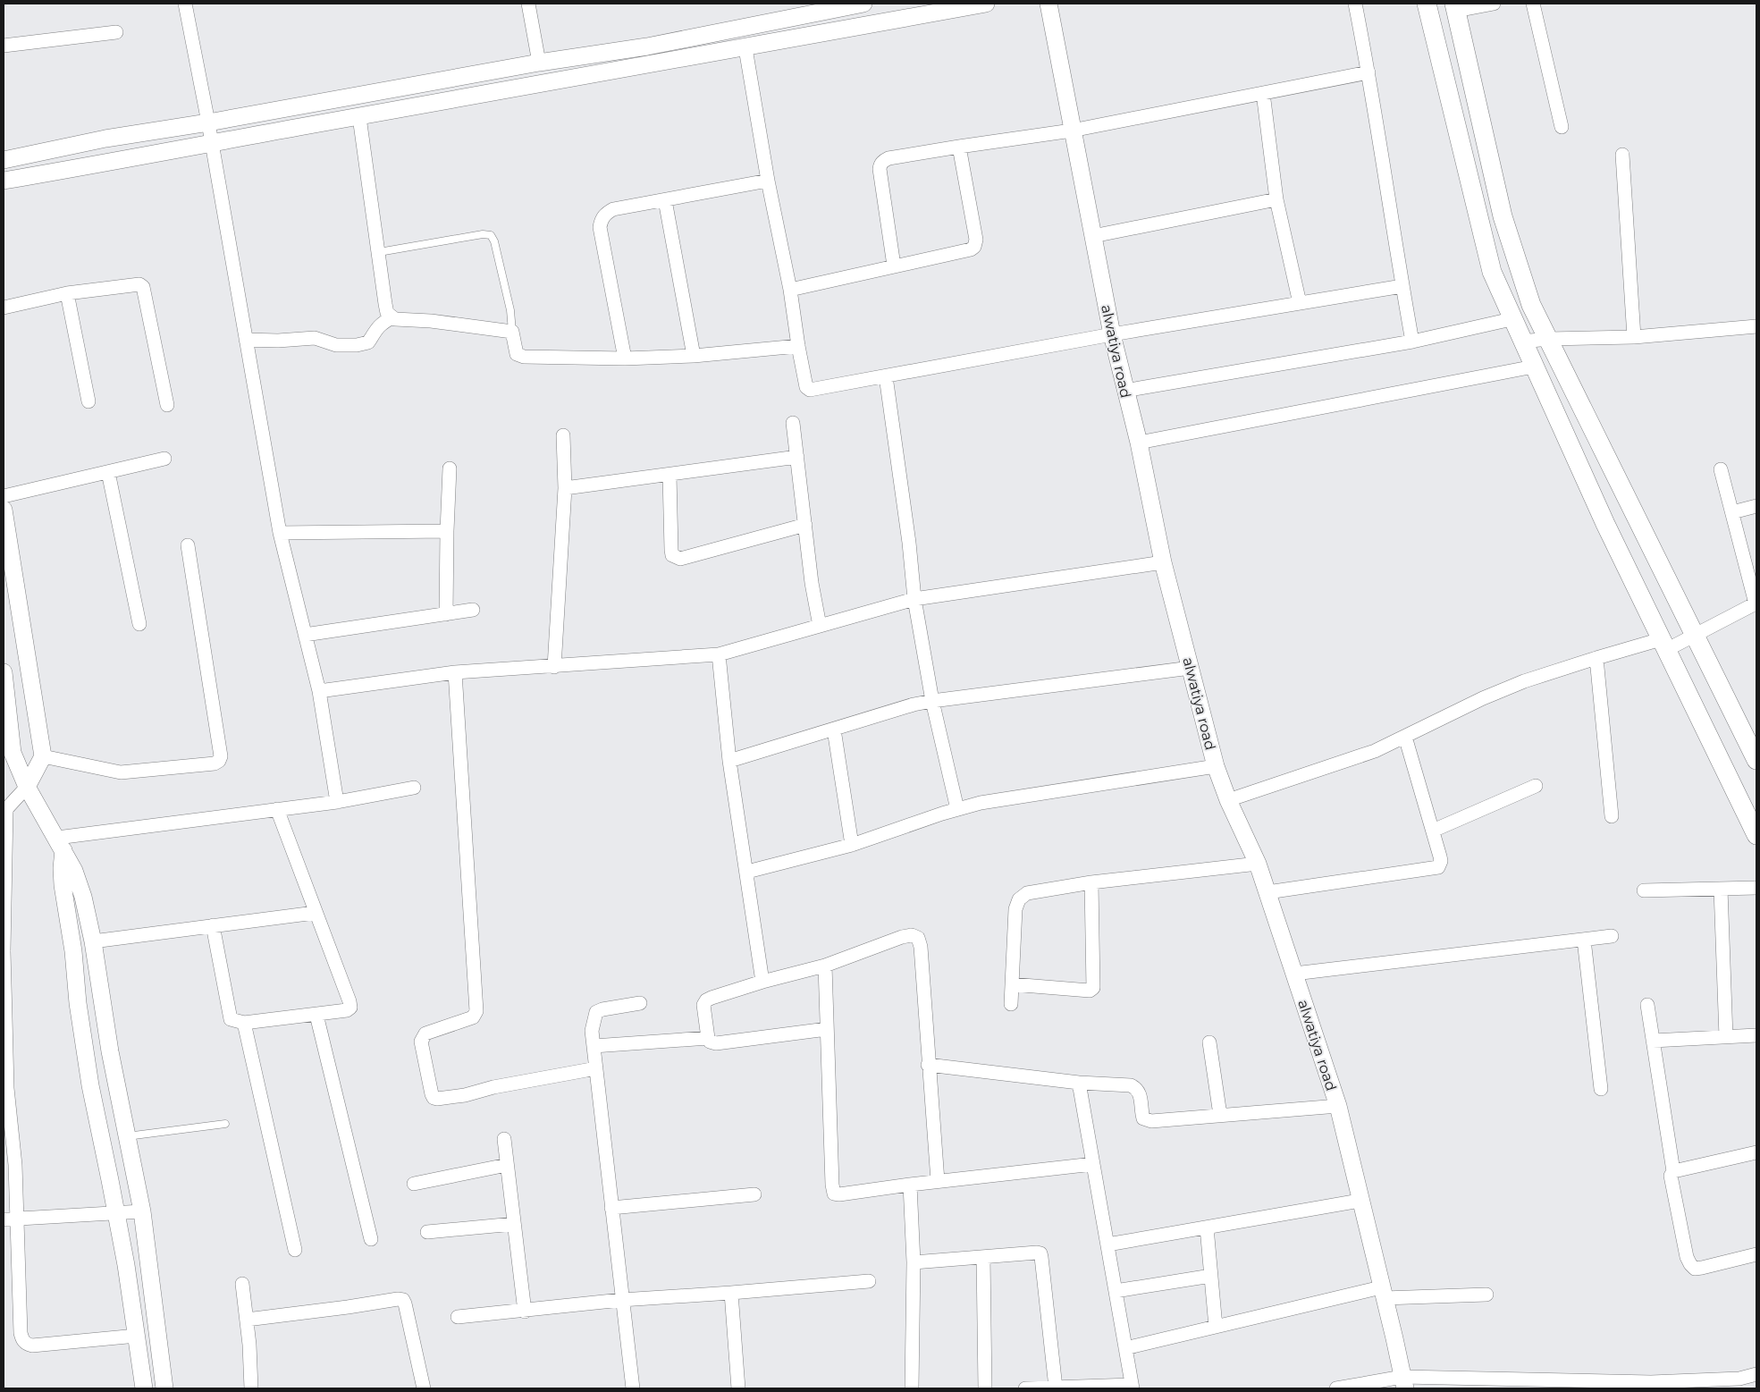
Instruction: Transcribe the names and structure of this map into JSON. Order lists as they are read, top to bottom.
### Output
{
  "streets": {
    "street": ["alwatiya road"]
  }
}
